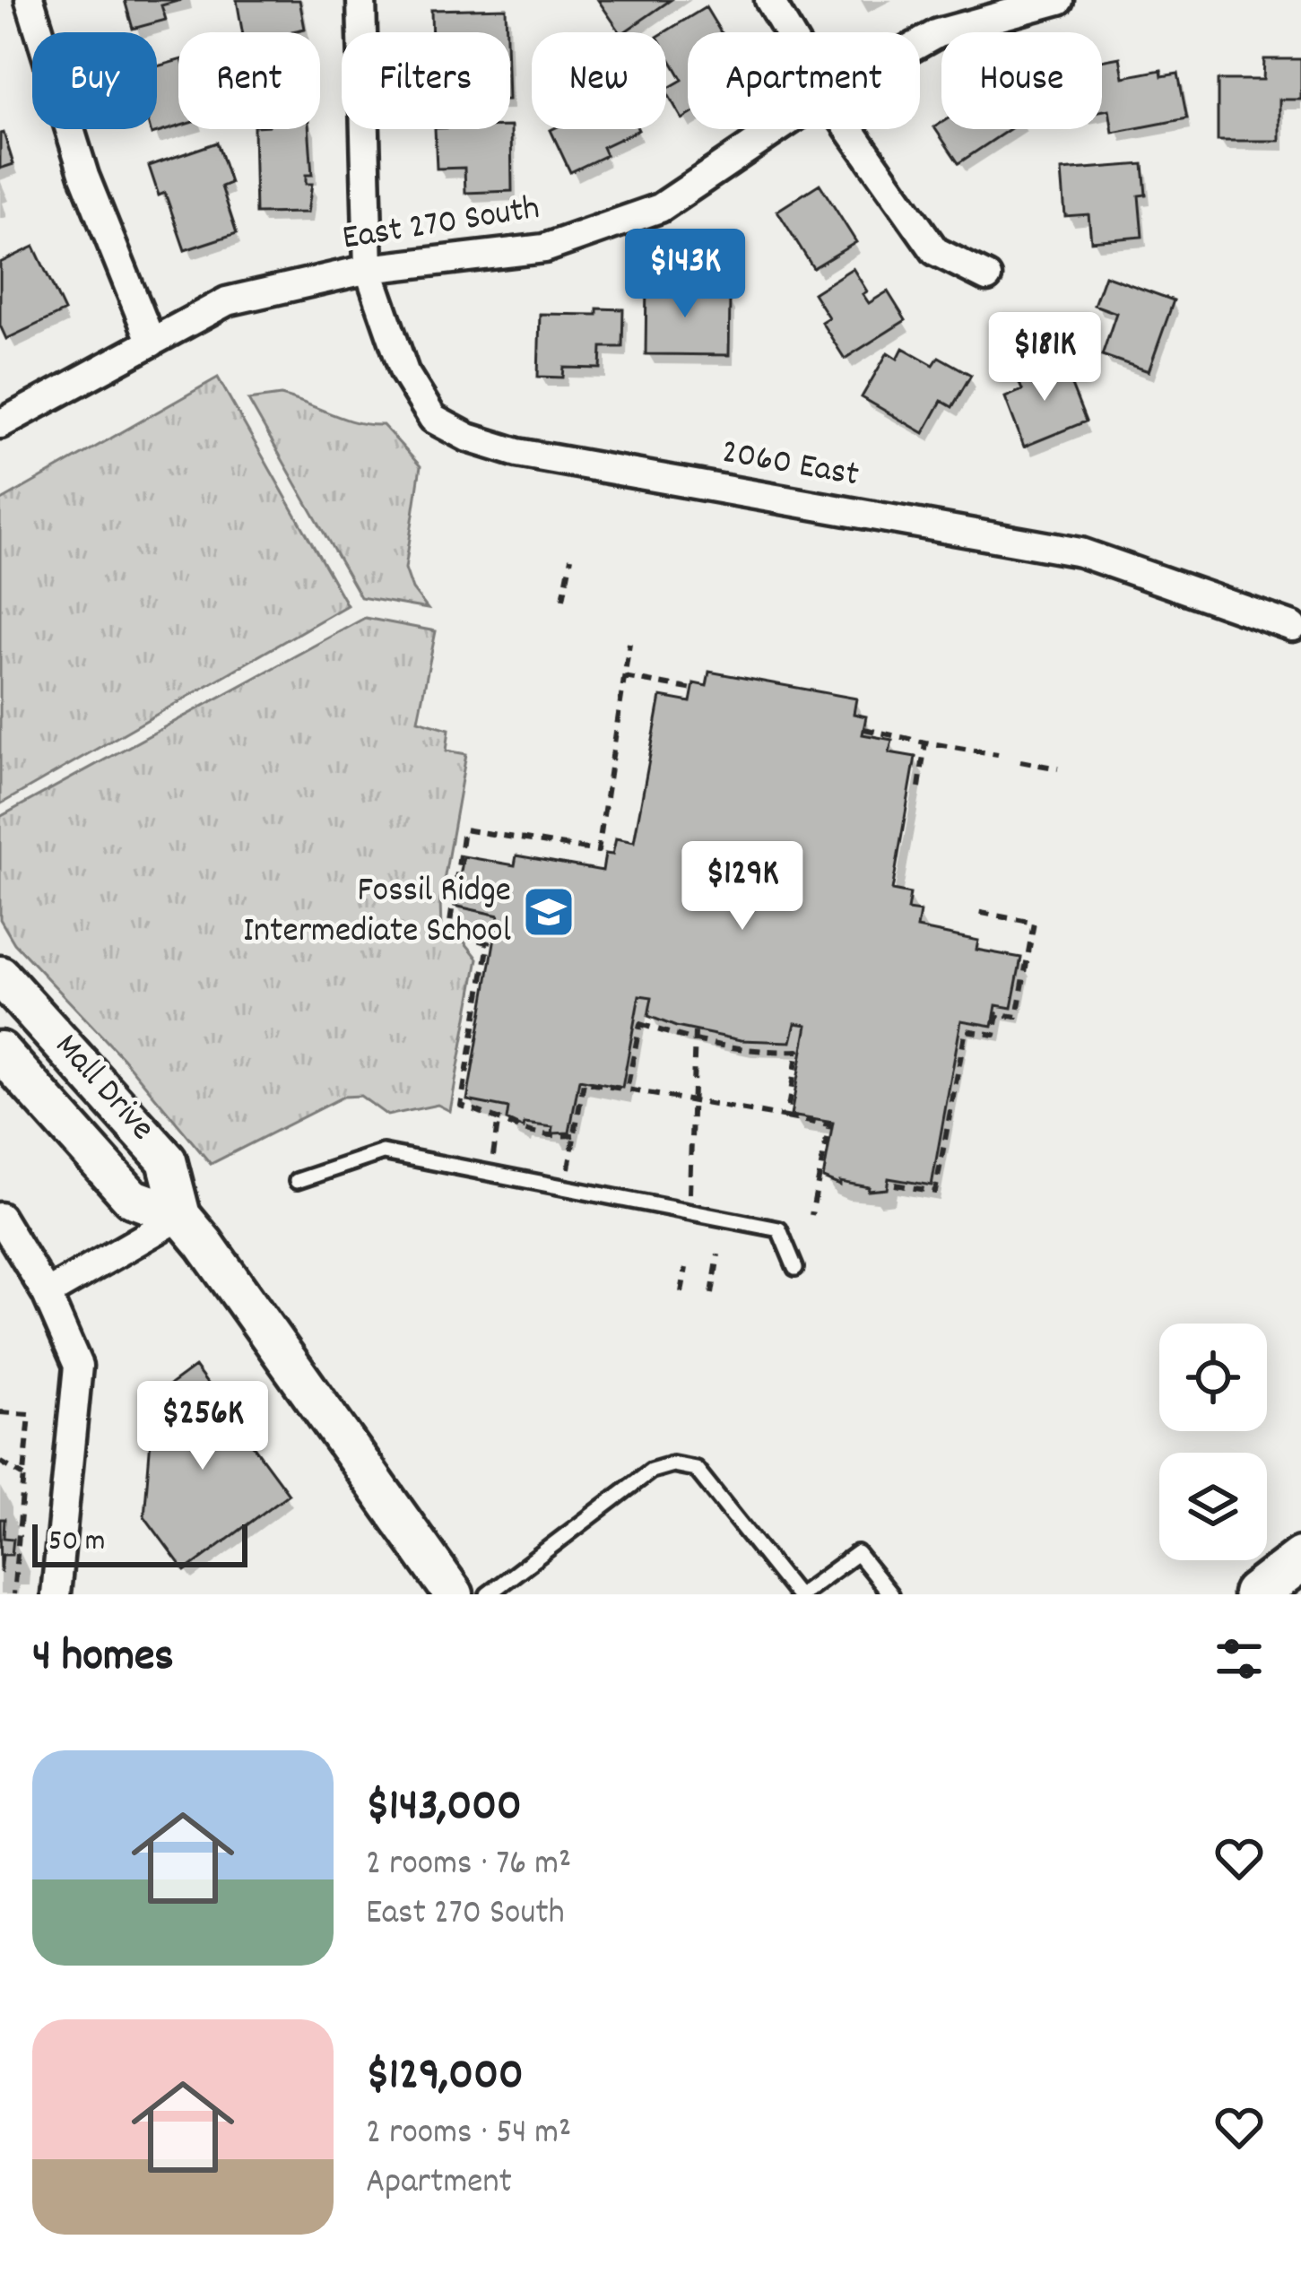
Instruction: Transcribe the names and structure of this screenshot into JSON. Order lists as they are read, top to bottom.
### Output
{
  "streets": {
    "main road": ["Mall Drive"],
    "street": ["East 270 South", "2060 East"]
  },
  "crossings": [
    ["East 270 South", "2060 East"]
  ],
  "places": {
    "school or university": ["Fossil Ridge Intermediate School"]
  },
  "scale_bar": "50 m",
  "page": {
    "chip": [
      "Buy",
      "Rent",
      "Filters",
      "New",
      "Apartment",
      "House"
    ],
    "price": [
      "$143K",
      "$181K",
      "$129K",
      "$256K"
    ],
    "scale": "50 m",
    "heading": "4 homes",
    "list": [
      {
        "name": "$143,000",
        "note": "2 rooms · 76 m² · East 270 South"
      },
      {
        "name": "$129,000",
        "note": "2 rooms · 54 m² · Apartment"
      }
    ]
  }
}
